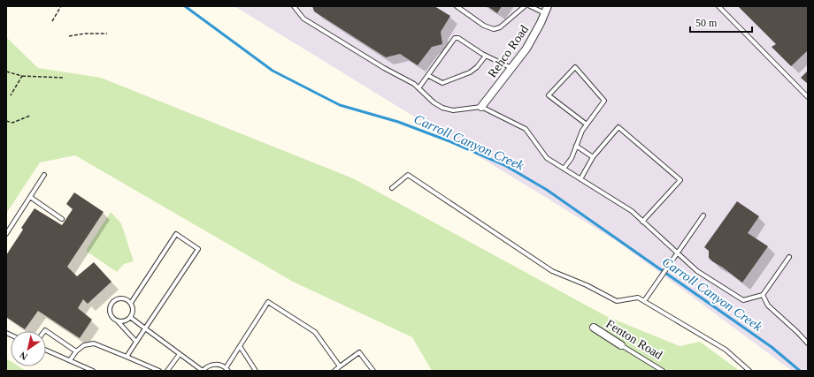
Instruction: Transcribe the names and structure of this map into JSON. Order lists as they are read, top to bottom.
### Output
{
  "streets": {
    "street": ["Rehco Road", "Fenton Road"]
  },
  "water": ["Carroll Canyon Creek"],
  "scale_bar": "50 m",
  "north": "bottom left"
}
